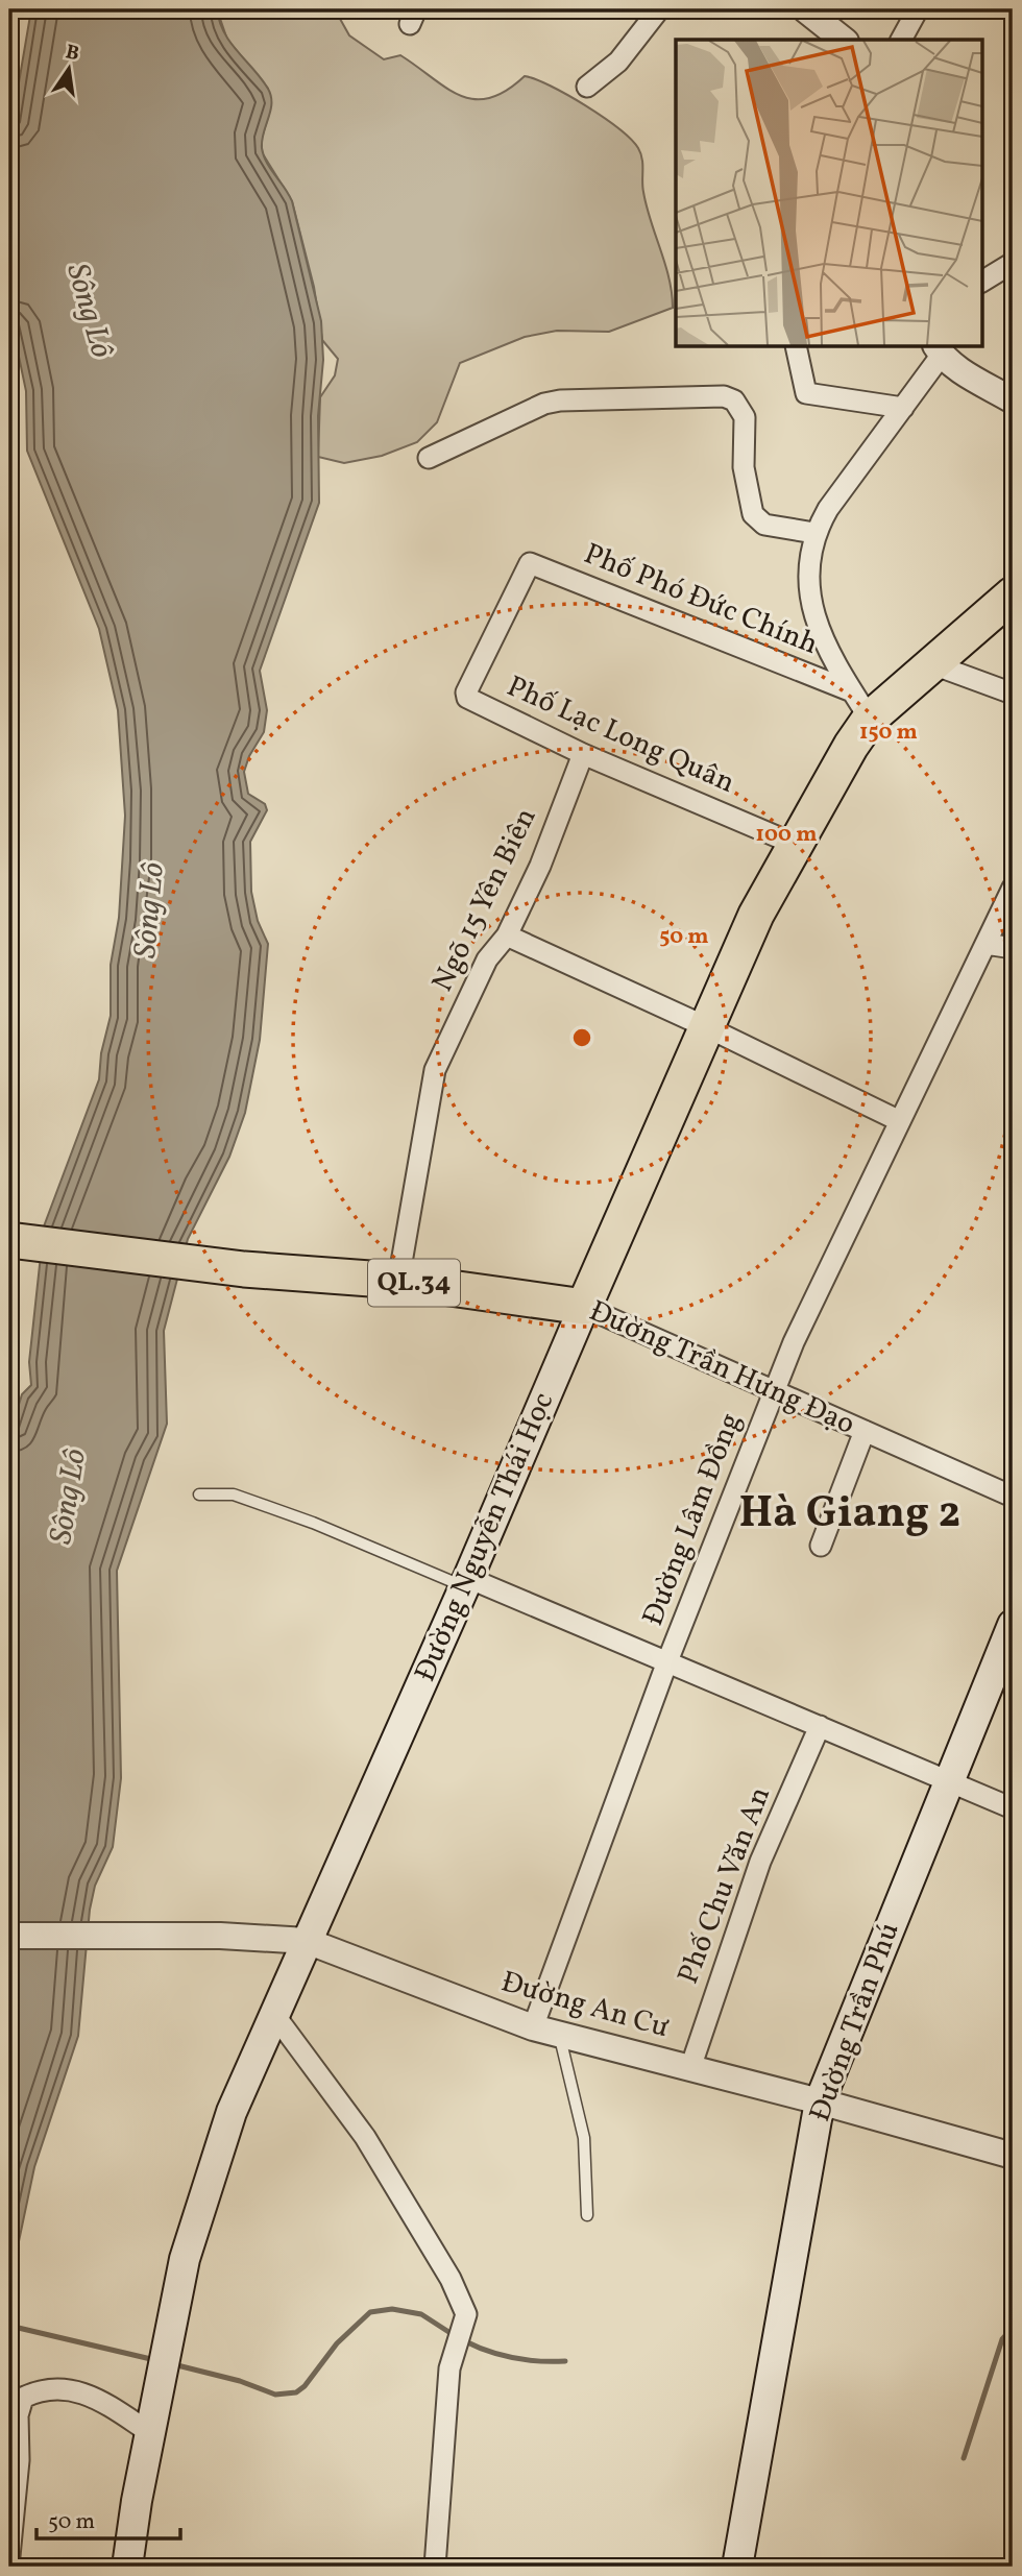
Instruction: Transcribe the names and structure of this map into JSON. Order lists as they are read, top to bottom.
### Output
{
  "streets": {
    "highway": ["QL.34", "Đường Trần Hưng Đạo", "Đường Nguyễn Thái Học"],
    "main road": ["Đường Trần Phú"],
    "street": [
      "Phố Phó Đức Chính",
      "Phố Lạc Long Quân",
      "Ngõ 15 Yên Biên",
      "Đường Lâm Đồng",
      "Phố Chu Văn An",
      "Đường An Cư"
    ]
  },
  "crossings": [
    ["Phố Phó Đức Chính", "Phố Lạc Long Quân"],
    ["Phố Phó Đức Chính", "Đường Nguyễn Thái Học"],
    ["Phố Lạc Long Quân", "Ngõ 15 Yên Biên"],
    ["Phố Lạc Long Quân", "Đường Nguyễn Thái Học"],
    ["Ngõ 15 Yên Biên", "Đường Trần Hưng Đạo"],
    ["Đường Trần Hưng Đạo", "Đường Lâm Đồng"],
    ["Đường Trần Hưng Đạo", "Đường Nguyễn Thái Học"],
    ["Đường Lâm Đồng", "Đường An Cư"],
    ["Đường Nguyễn Thái Học", "Đường An Cư"],
    ["Phố Chu Văn An", "Đường An Cư"],
    ["Đường An Cư", "Đường Trần Phú"]
  ],
  "districts": ["Hà Giang 2"],
  "water": ["Sông Lô"],
  "scale_bar": "50 m",
  "north": "top",
  "rings": ["150 m", "100 m", "50 m"]
}
